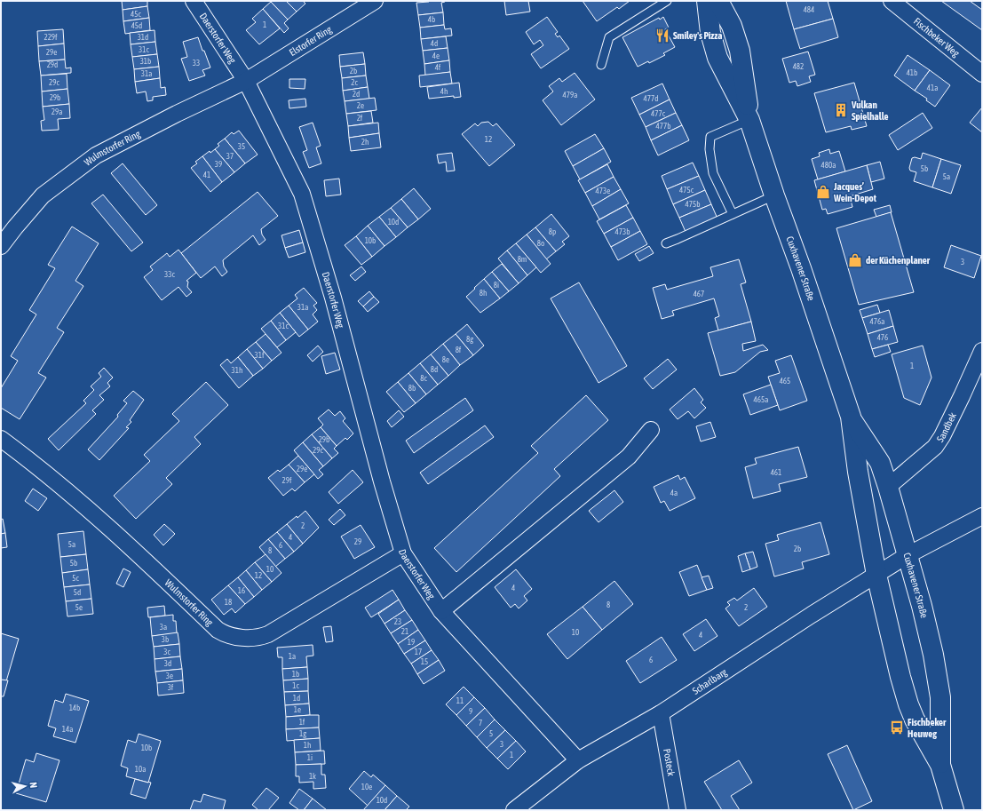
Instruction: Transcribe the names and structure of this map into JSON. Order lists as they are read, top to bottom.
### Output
{
  "streets": {
    "main road": ["Cuxhavener Straße"],
    "street": [
      "Fischbeker Weg",
      "Daerstorfer Weg",
      "Elstorfer Ring",
      "Wulmstorfer Ring",
      "Sandbek",
      "Scharlbarg",
      "Posteck"
    ]
  },
  "crossings": [
    ["Daerstorfer Weg", "Elstorfer Ring"],
    ["Daerstorfer Weg", "Wulmstorfer Ring"],
    ["Daerstorfer Weg", "Scharlbarg"],
    ["Elstorfer Ring", "Wulmstorfer Ring"],
    ["Cuxhavener Straße", "Sandbek"],
    ["Cuxhavener Straße", "Scharlbarg"],
    ["Scharlbarg", "Posteck"]
  ],
  "places": {
    "restaurant": ["Smiley's Pizza"],
    "building": ["Vulkan Spielhalle"],
    "shop": ["Jacques’ Wein-Depot", "der Küchenplaner"],
    "bus stop": ["Fischbeker Heuweg"]
  },
  "house_numbers": [
    "484",
    "45c",
    "4b",
    "1",
    "45d",
    "229f",
    "31d",
    "4d",
    "31c",
    "29e",
    "4e",
    "31b",
    "33",
    "29d",
    "482",
    "4f",
    "2b",
    "41b",
    "31a",
    "29c",
    "2c",
    "41a",
    "4h",
    "2d",
    "479a",
    "29b",
    "477d",
    "2e",
    "29a",
    "477c",
    "2f",
    "477b",
    "12",
    "2h",
    "35",
    "37",
    "39",
    "480a",
    "5b",
    "41",
    "5a",
    "475c",
    "473e",
    "475b",
    "10d",
    "8p",
    "473b",
    "10b",
    "8o",
    "8m",
    "3",
    "33c",
    "8i",
    "8h",
    "467",
    "31a",
    "476a",
    "31c",
    "476",
    "8g",
    "8f",
    "31f",
    "8e",
    "1",
    "8d",
    "31h",
    "8c",
    "465",
    "8b",
    "465a",
    "29b",
    "29c",
    "29e",
    "461",
    "29f",
    "4a",
    "2",
    "4",
    "29",
    "5a",
    "6",
    "2b",
    "8",
    "5b",
    "10",
    "12",
    "5c",
    "4",
    "16",
    "5d",
    "18",
    "8",
    "5e",
    "2",
    "23",
    "3a",
    "21",
    "10",
    "4",
    "3b",
    "19",
    "3c",
    "17",
    "1a",
    "6",
    "15",
    "3d",
    "1b",
    "3e",
    "1c",
    "3f",
    "1d",
    "11",
    "14b",
    "1e",
    "9",
    "1f",
    "7",
    "14a",
    "1g",
    "5",
    "3",
    "1h",
    "10b",
    "1",
    "1i",
    "10a",
    "1k",
    "10e",
    "10d"
  ],
  "north": "right"
}
